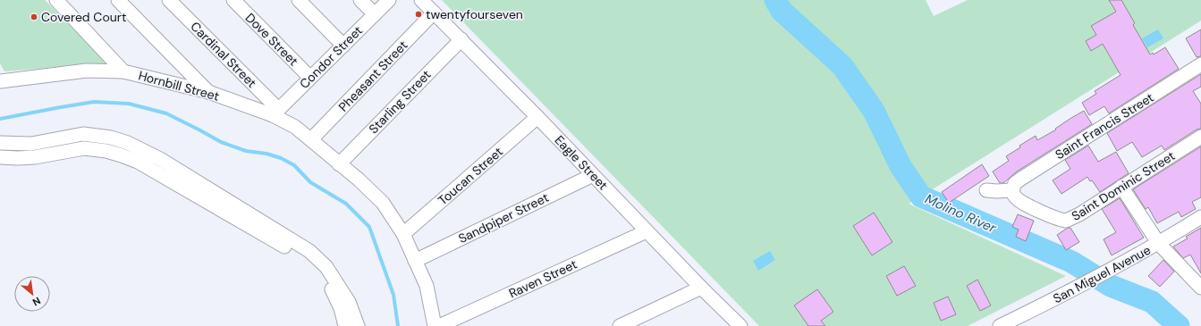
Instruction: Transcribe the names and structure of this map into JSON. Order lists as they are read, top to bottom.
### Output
{
  "streets": {
    "street": [
      "Dove Street",
      "Cardinal Street",
      "Condor Street",
      "Pheasant Street",
      "Hornbill Street",
      "Starling Street",
      "Saint Francis Street",
      "Eagle Street",
      "Toucan Street",
      "Saint Dominic Street",
      "Sandpiper Street",
      "San Miguel Avenue",
      "Raven Street"
    ]
  },
  "crossings": [
    ["Dove Street", "Condor Street"],
    ["Cardinal Street", "Condor Street"],
    ["Cardinal Street", "Hornbill Street"],
    ["Condor Street", "Hornbill Street"],
    ["Pheasant Street", "Hornbill Street"],
    ["Pheasant Street", "Eagle Street"],
    ["Hornbill Street", "Starling Street"],
    ["Hornbill Street", "Toucan Street"],
    ["Hornbill Street", "Sandpiper Street"],
    ["Starling Street", "Eagle Street"],
    ["Saint Francis Street", "Saint Dominic Street"],
    ["Eagle Street", "Toucan Street"],
    ["Eagle Street", "Sandpiper Street"],
    ["Eagle Street", "Raven Street"]
  ],
  "water": ["Molino River"],
  "places": ["twentyfourseven", "Covered Court"],
  "north": "bottom right"
}
